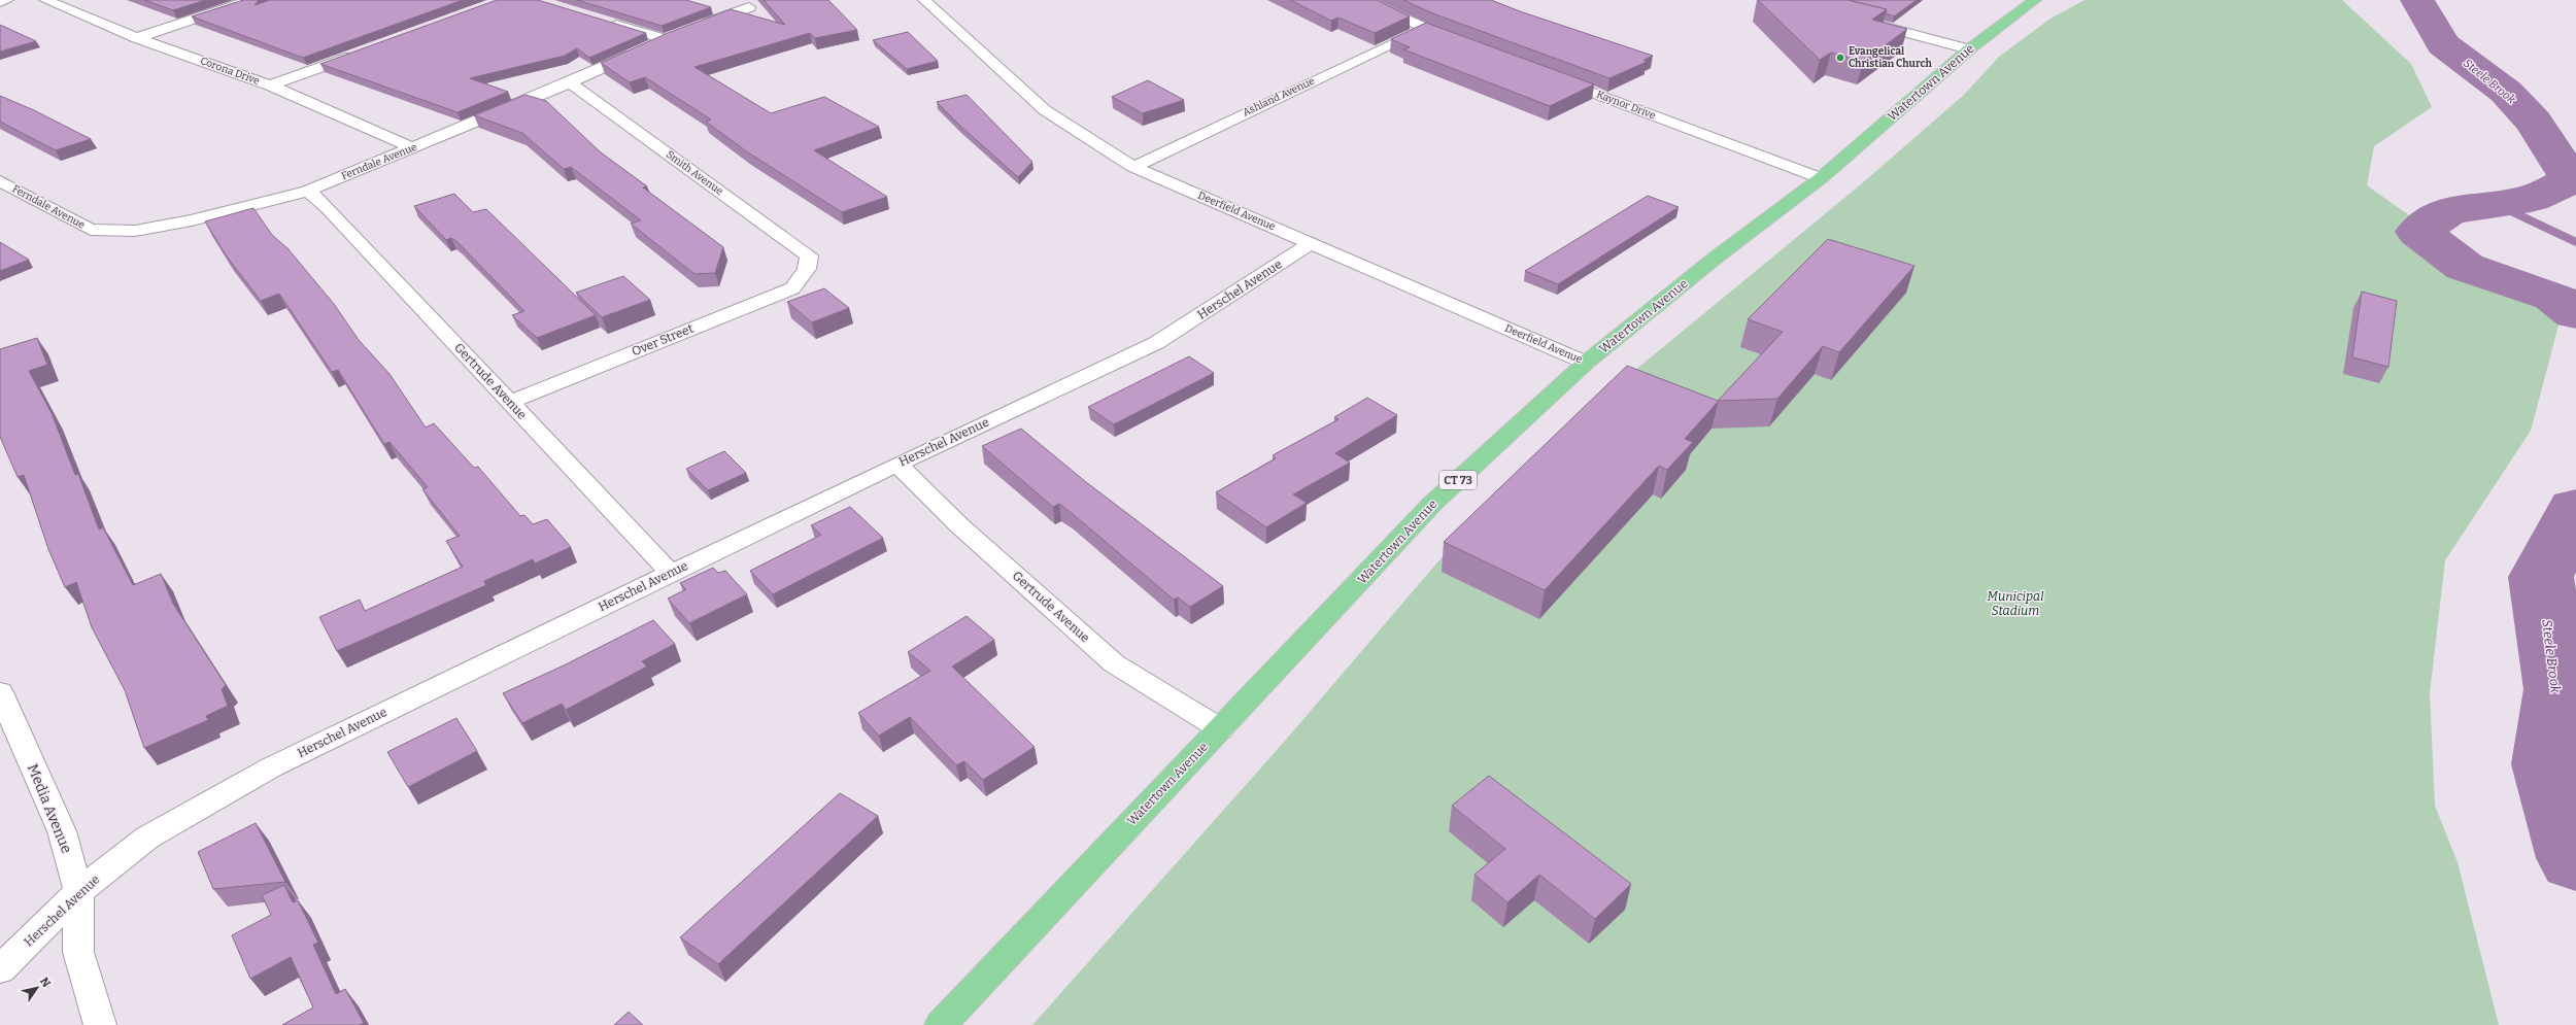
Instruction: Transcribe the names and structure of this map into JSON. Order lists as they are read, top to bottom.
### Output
{
  "streets": {
    "main road": ["Watertown Avenue", "CT 73"],
    "street": [
      "Corona Drive",
      "Ashland Avenue",
      "Kaynor Drive",
      "Ferndale Avenue",
      "Smith Avenue",
      "Deerfield Avenue",
      "Herschel Avenue",
      "Over Street",
      "Gertrude Avenue",
      "Media Avenue"
    ]
  },
  "crossings": [
    ["Corona Drive", "Ferndale Avenue"],
    ["Watertown Avenue", "Kaynor Drive"],
    ["Watertown Avenue", "Deerfield Avenue"],
    ["Watertown Avenue", "Gertrude Avenue"],
    ["Ashland Avenue", "Deerfield Avenue"],
    ["Ferndale Avenue", "Smith Avenue"],
    ["Ferndale Avenue", "Gertrude Avenue"],
    ["Smith Avenue", "Over Street"],
    ["Deerfield Avenue", "Herschel Avenue"],
    ["Herschel Avenue", "Gertrude Avenue"],
    ["Herschel Avenue", "Media Avenue"],
    ["Over Street", "Gertrude Avenue"]
  ],
  "water": ["Steele Brook"],
  "parks": ["Municipal Stadium"],
  "places": ["Evangelical Christian Church"],
  "north": "top right"
}
